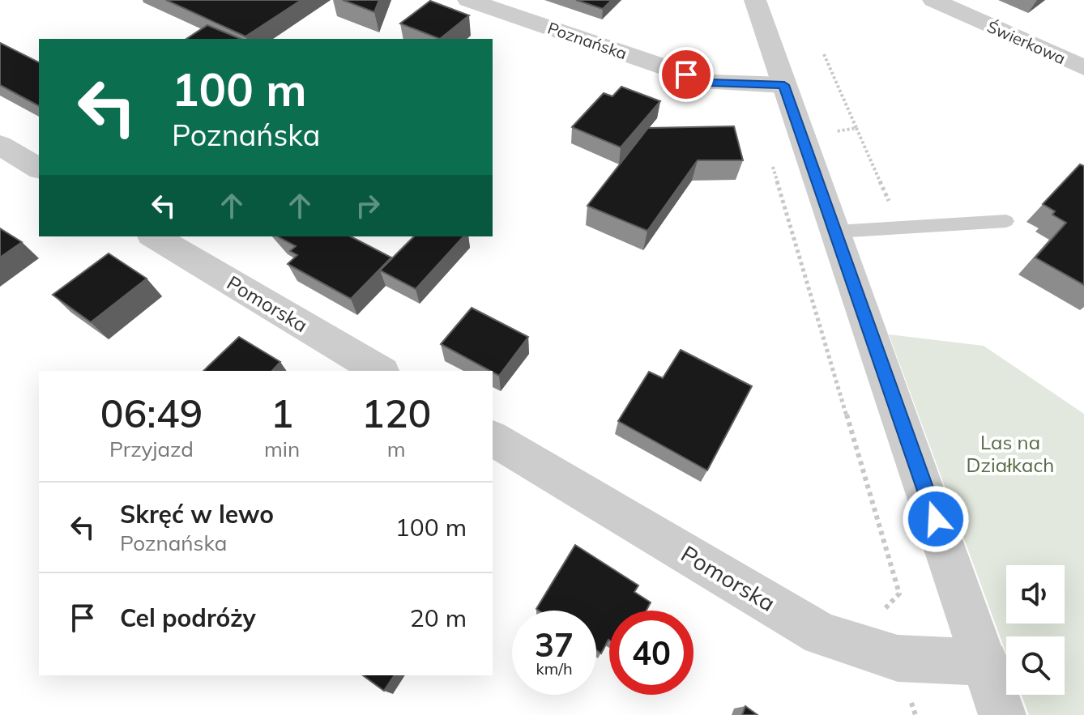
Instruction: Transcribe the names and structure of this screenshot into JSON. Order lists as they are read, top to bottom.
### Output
{
  "streets": {
    "street": ["Poznańska", "Świerkowa", "Pomorska"]
  },
  "parks": ["Las na Działkach"],
  "page": {
    "turn": ["100 m", "Poznańska"],
    "eta": [
      "06:49",
      "Przyjazd",
      "1",
      "min",
      "120",
      "m"
    ],
    "list": [
      {
        "name": "Skręć w lewo",
        "note": "Poznańska",
        "value": "100 m"
      },
      {
        "name": "Cel podróży",
        "value": "20 m"
      }
    ],
    "speed": "37 km/h",
    "limit": "40"
  }
}
